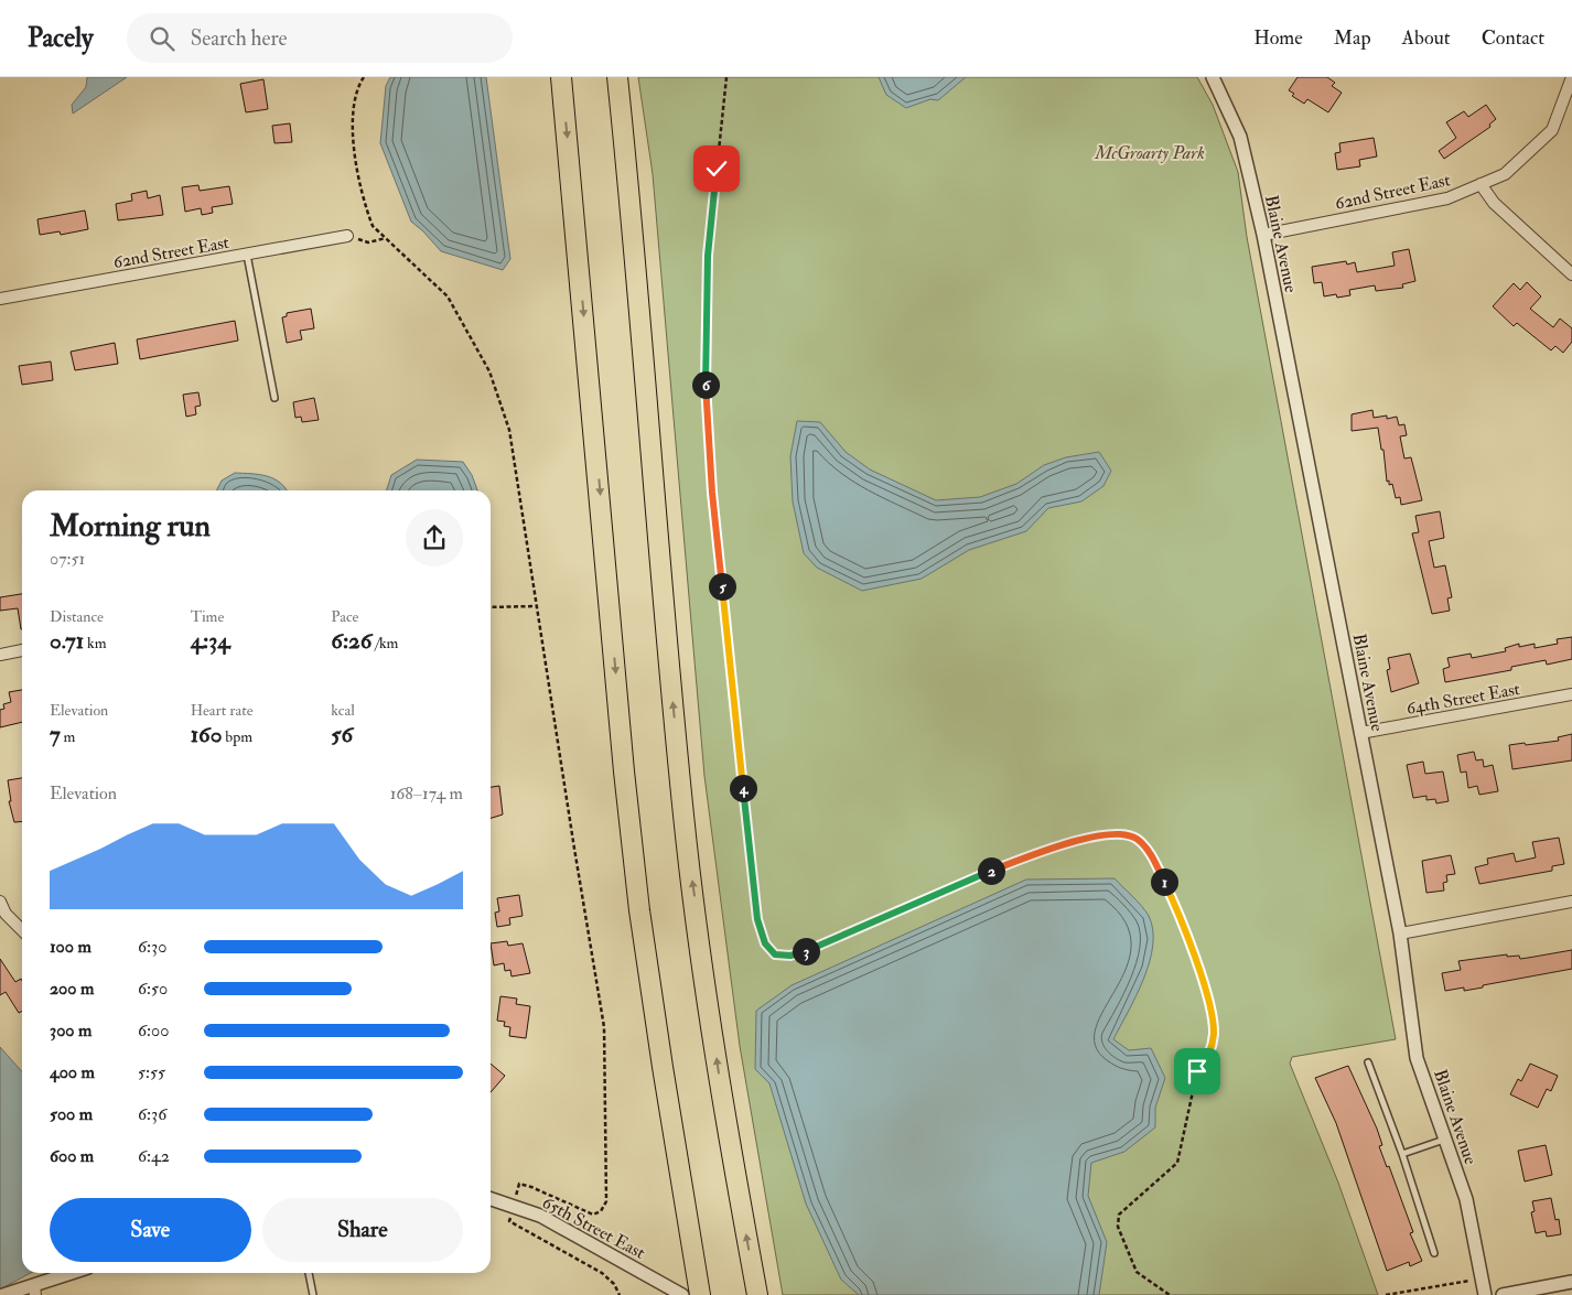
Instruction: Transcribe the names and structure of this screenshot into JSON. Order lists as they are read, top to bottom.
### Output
{
  "streets": {
    "street": [
      "62nd Street East",
      "Blaine Avenue",
      "64th Street East",
      "65th Street East"
    ]
  },
  "crossings": [
    ["62nd Street East", "Blaine Avenue"],
    ["Blaine Avenue", "64th Street East"]
  ],
  "parks": ["McGroarty Park"],
  "page": {
    "header": "Pacely",
    "search": "Search here",
    "nav": [
      "Home",
      "Map",
      "About",
      "Contact"
    ],
    "pins": [
      "6",
      "5",
      "4",
      "2",
      "1",
      "3"
    ],
    "heading": ["Morning run", "07:51"],
    "stats": [
      ["Distance", "0.71 km"],
      ["Time", "4:34"],
      ["Pace", "6:26 /km"],
      ["Elevation", "7 m"],
      ["Heart rate", "160 bpm"],
      ["kcal", "56"]
    ],
    "chart": ["Elevation", "168–174 m"],
    "list": [
      {
        "name": "100 m",
        "note": "6:30"
      },
      {
        "name": "200 m",
        "note": "6:50"
      },
      {
        "name": "300 m",
        "note": "6:00"
      },
      {
        "name": "400 m",
        "note": "5:55"
      },
      {
        "name": "500 m",
        "note": "6:36"
      },
      {
        "name": "600 m",
        "note": "6:42"
      }
    ],
    "buttons": ["Save", "Share"]
  }
}
